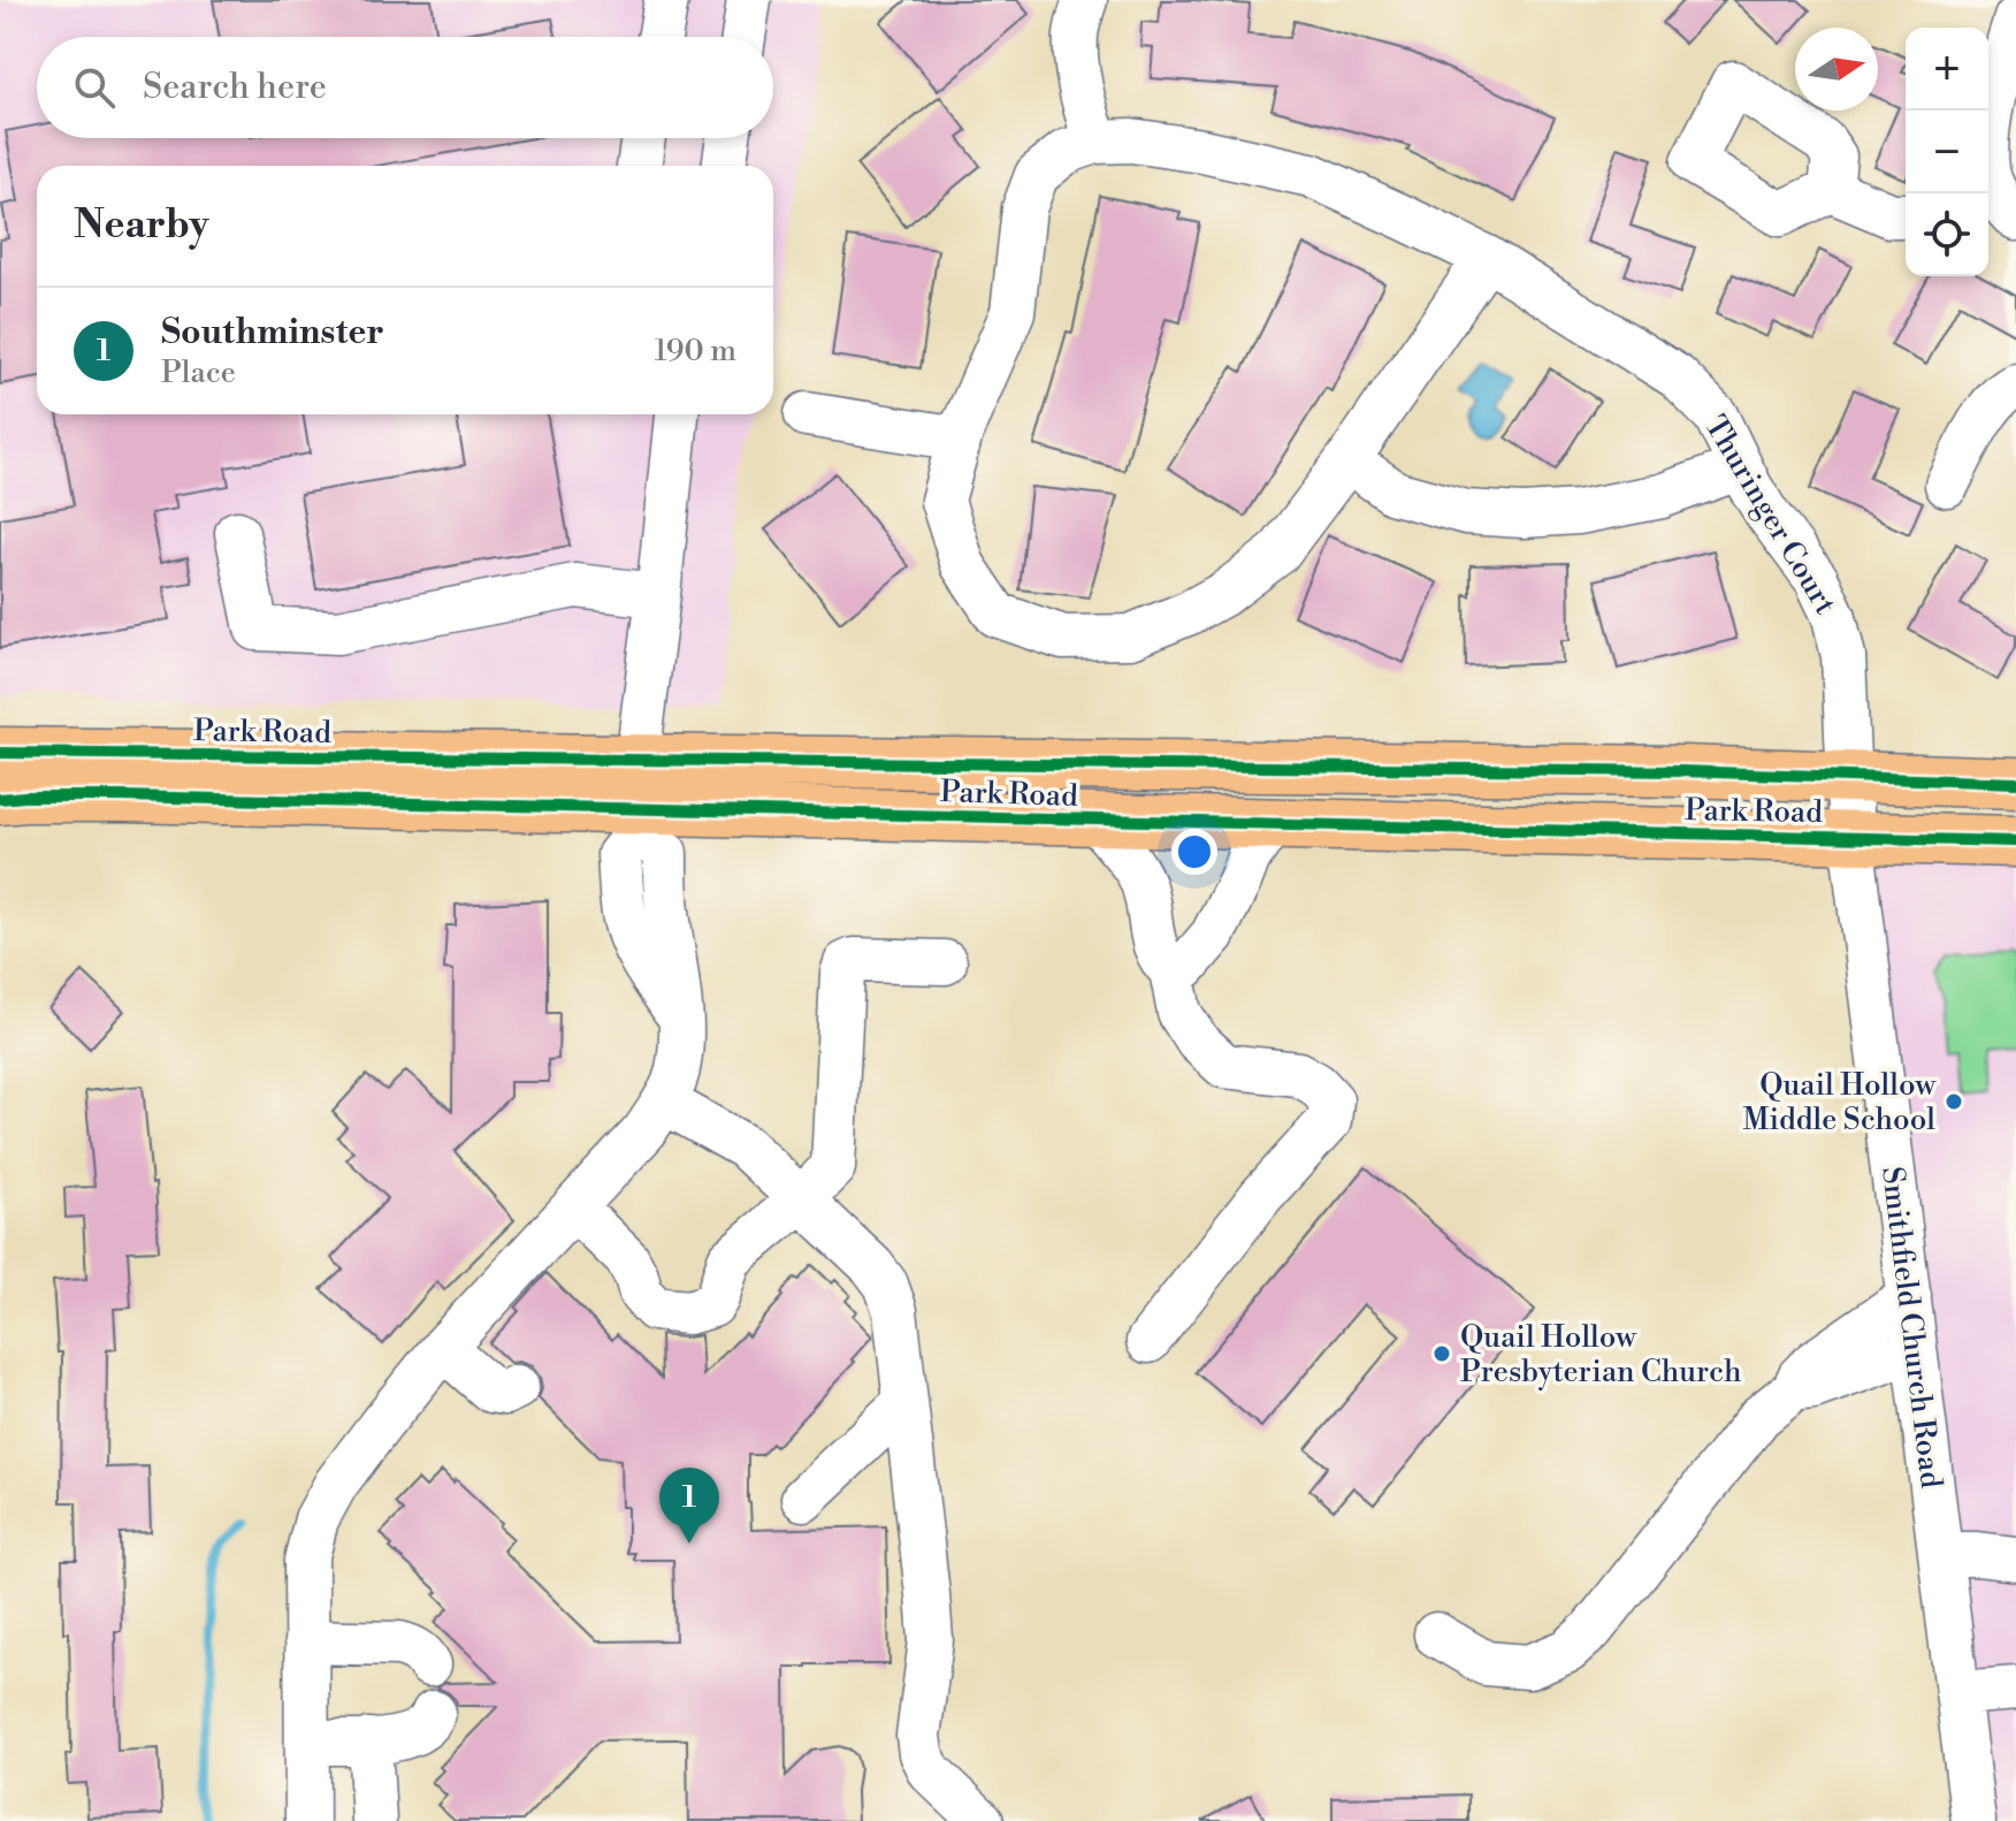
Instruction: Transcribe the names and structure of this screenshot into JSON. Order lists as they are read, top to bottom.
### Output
{
  "streets": {
    "main road": ["Park Road"],
    "street": ["Thuringer Court", "Smithfield Church Road"]
  },
  "crossings": [
    ["Thuringer Court", "Park Road"],
    ["Thuringer Court", "Smithfield Church Road"],
    ["Park Road", "Smithfield Church Road"]
  ],
  "places": ["Quail Hollow Middle School", "Quail Hollow Presbyterian Church"],
  "north": "right",
  "page": {
    "map_buttons": ["+", "−"],
    "search": "Search here",
    "heading": "Nearby",
    "list": [
      {
        "mark": "1",
        "name": "Southminster",
        "note": "Place",
        "value": "190 m"
      }
    ],
    "pins": "1"
  }
}
